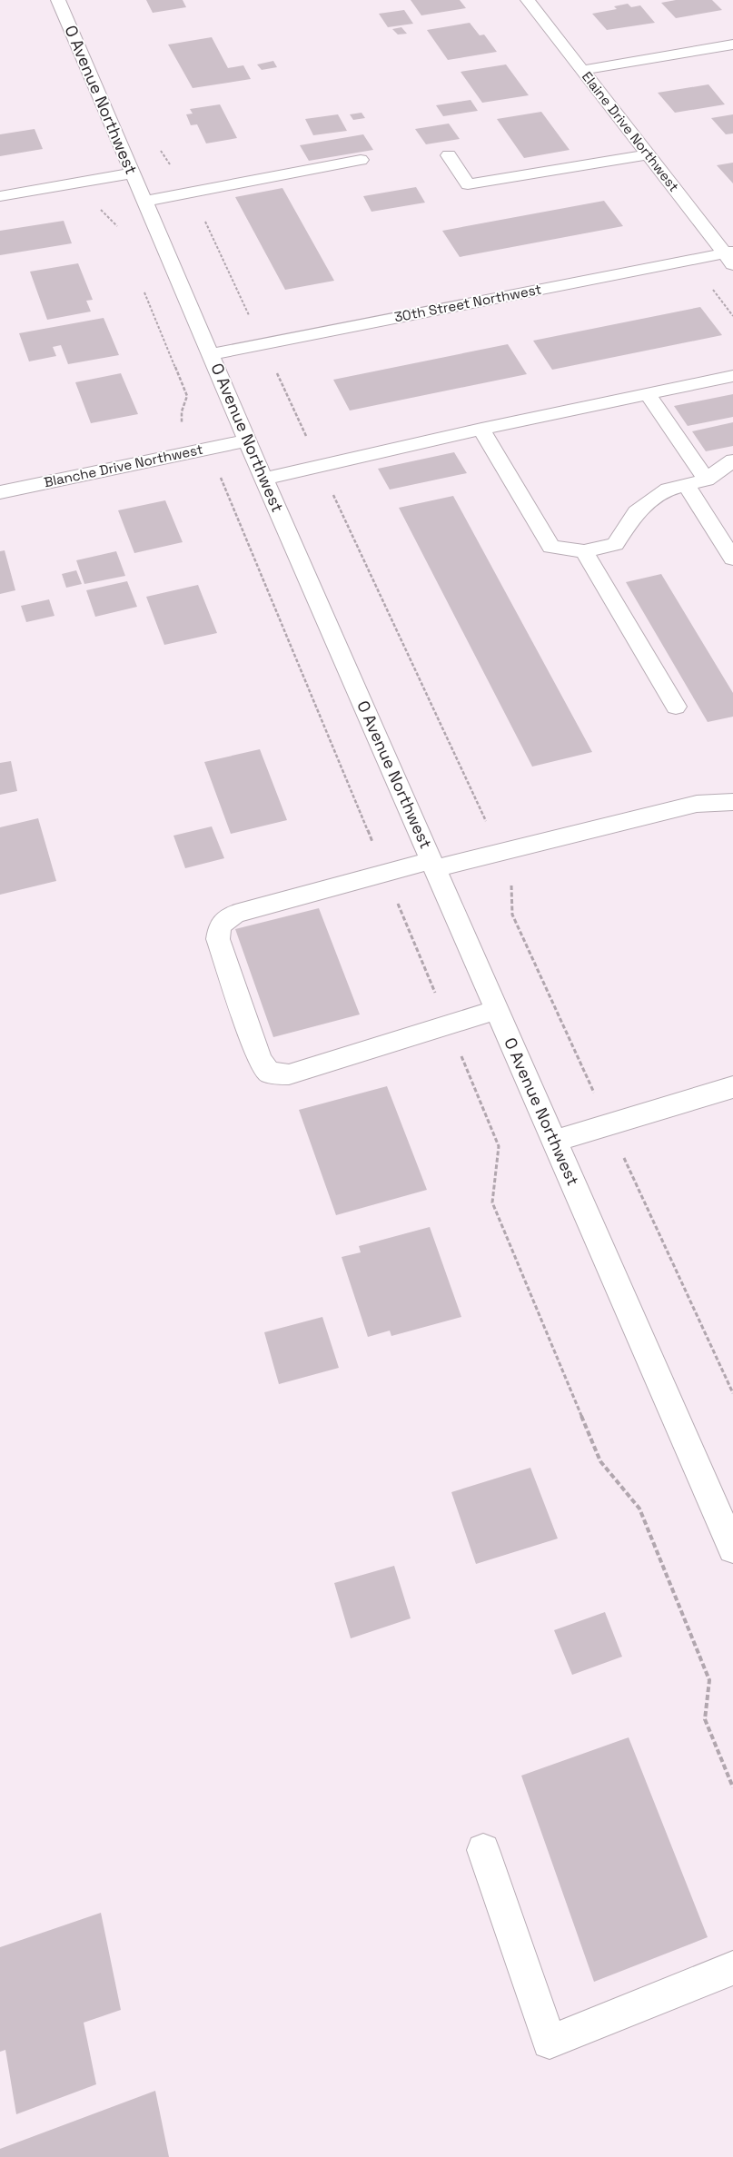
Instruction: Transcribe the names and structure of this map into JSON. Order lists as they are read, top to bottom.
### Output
{
  "streets": {
    "street": [
      "O Avenue Northwest",
      "Elaine Drive Northwest",
      "30th Street Northwest",
      "Blanche Drive Northwest"
    ]
  },
  "crossings": [
    ["O Avenue Northwest", "30th Street Northwest"],
    ["O Avenue Northwest", "Blanche Drive Northwest"],
    ["Elaine Drive Northwest", "30th Street Northwest"]
  ]
}
